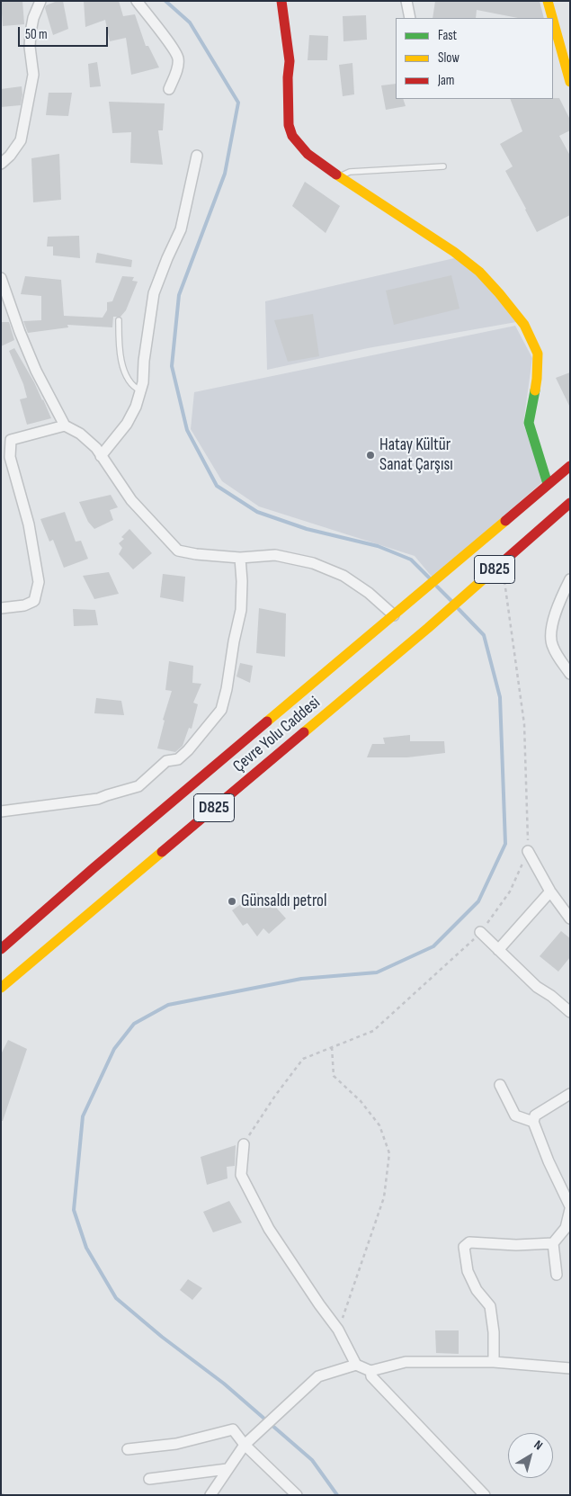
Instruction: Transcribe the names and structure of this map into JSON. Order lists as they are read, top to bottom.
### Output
{
  "streets": {
    "main road": ["D825", "Çevre Yolu Caddesi"]
  },
  "places": ["Hatay Kültür Sanat Çarşısı", "Günsaldı petrol"],
  "legend": ["Fast", "Slow", "Jam"],
  "scale_bar": "50 m",
  "north": "top right"
}
